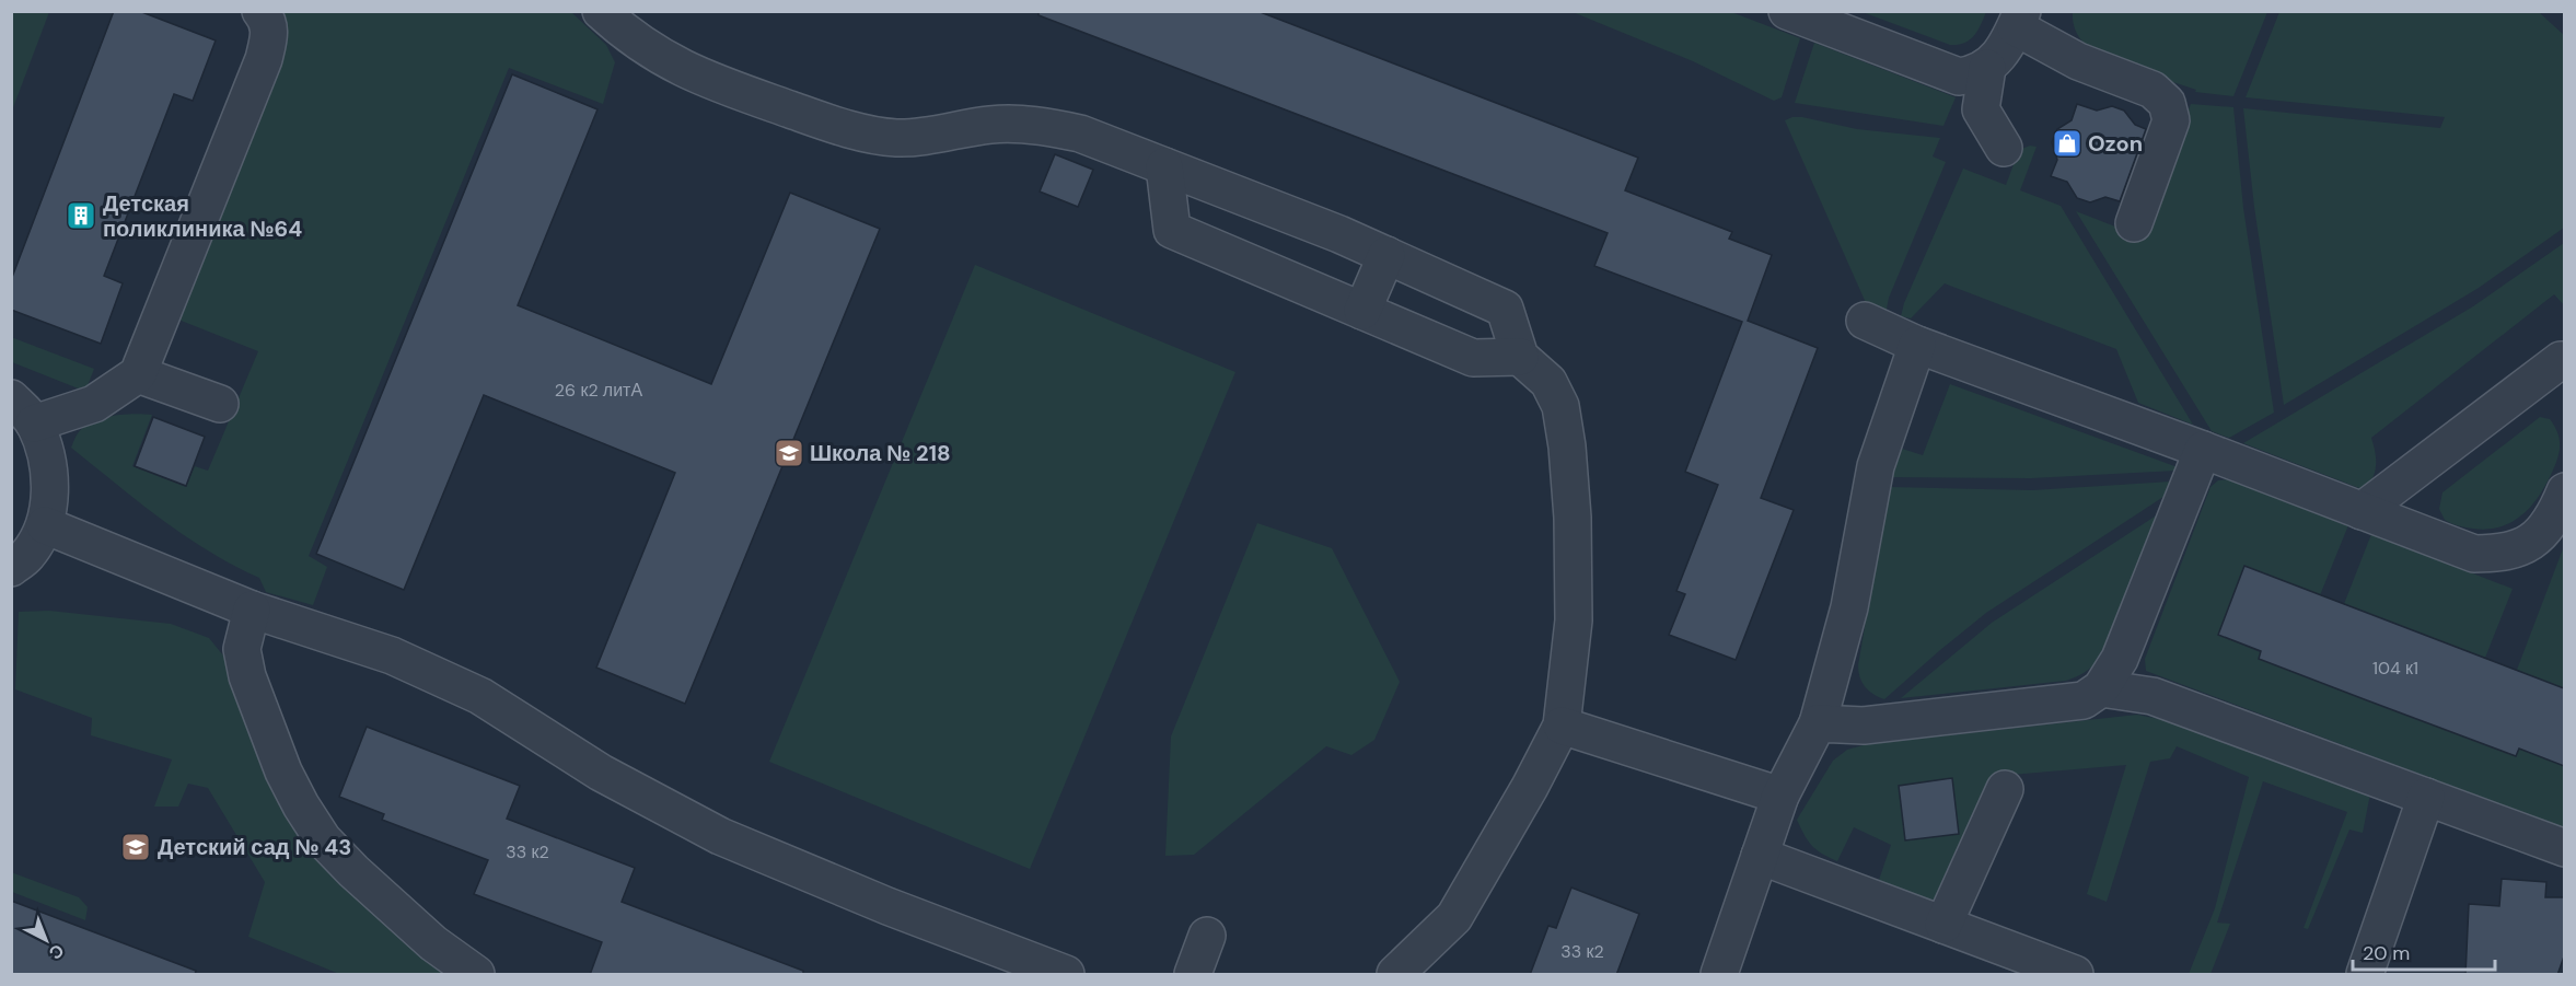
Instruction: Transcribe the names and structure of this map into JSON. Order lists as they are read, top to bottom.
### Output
{
  "places": {
    "shop": ["Ozon"],
    "building": ["Детская поликлиника №64"],
    "school or university": ["Школа № 218", "Детский сад № 43"]
  },
  "house_numbers": [
    "26 к2 литА",
    "104 к1",
    "33 к2",
    "33 к2"
  ],
  "scale_bar": "20 m",
  "north": "bottom right"
}
